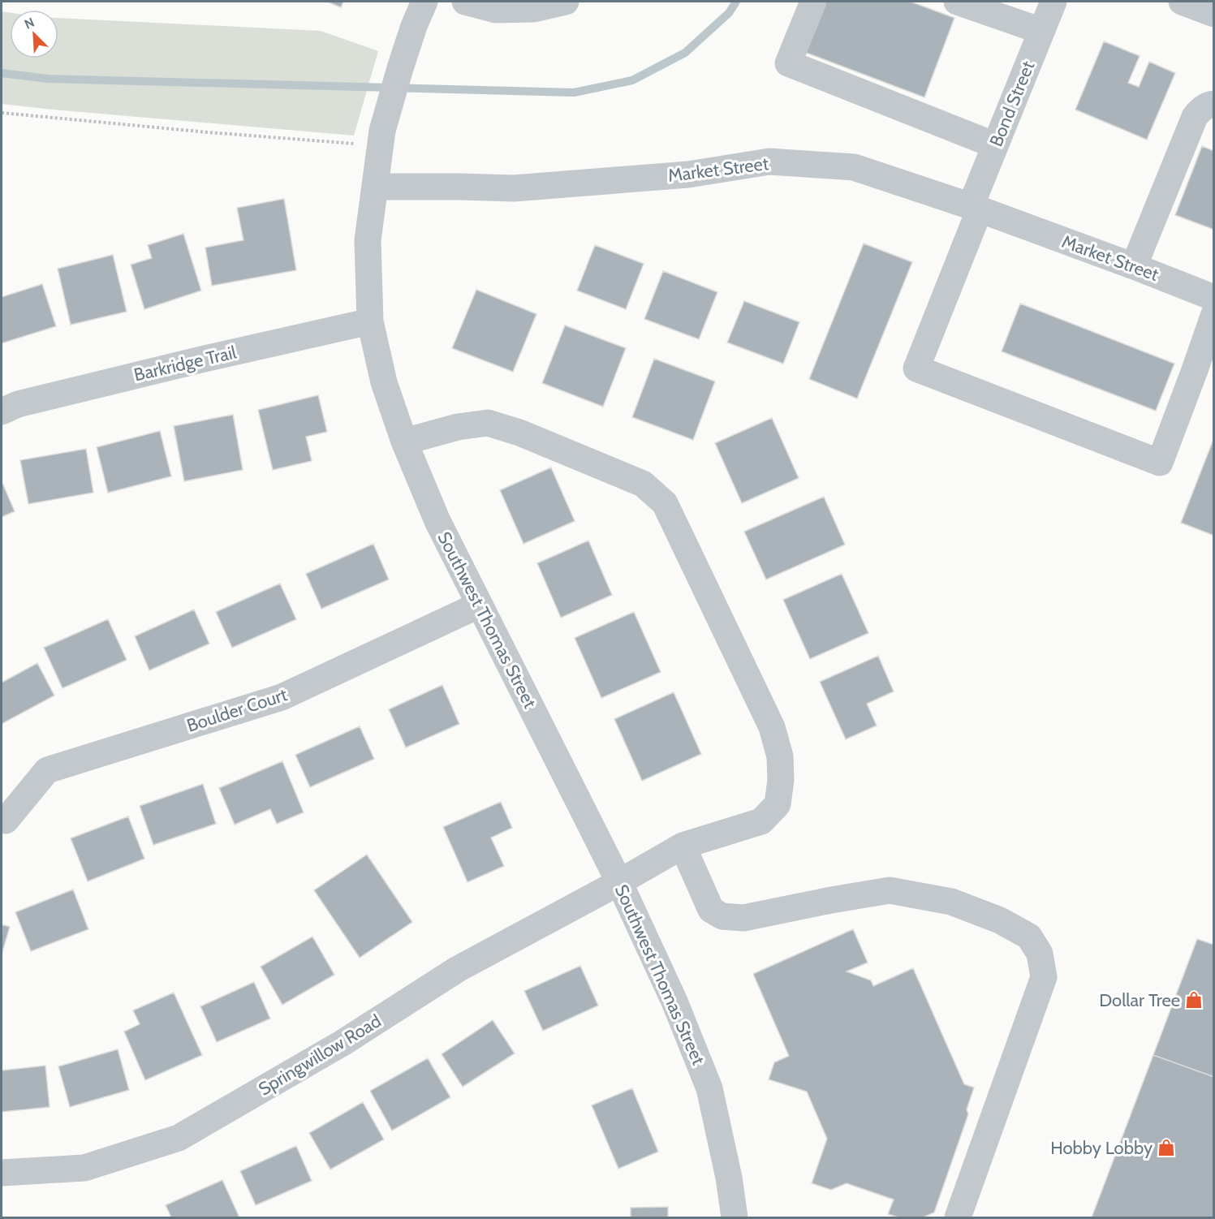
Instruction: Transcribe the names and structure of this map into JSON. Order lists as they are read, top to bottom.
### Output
{
  "streets": {
    "street": [
      "Bond Street",
      "Market Street",
      "Barkridge Trail",
      "Southwest Thomas Street",
      "Boulder Court",
      "Springwillow Road"
    ]
  },
  "crossings": [
    ["Bond Street", "Market Street"],
    ["Market Street", "Southwest Thomas Street"],
    ["Barkridge Trail", "Southwest Thomas Street"],
    ["Southwest Thomas Street", "Boulder Court"],
    ["Southwest Thomas Street", "Springwillow Road"]
  ],
  "places": {
    "shop": ["Dollar Tree", "Hobby Lobby"]
  },
  "north": "top left"
}
